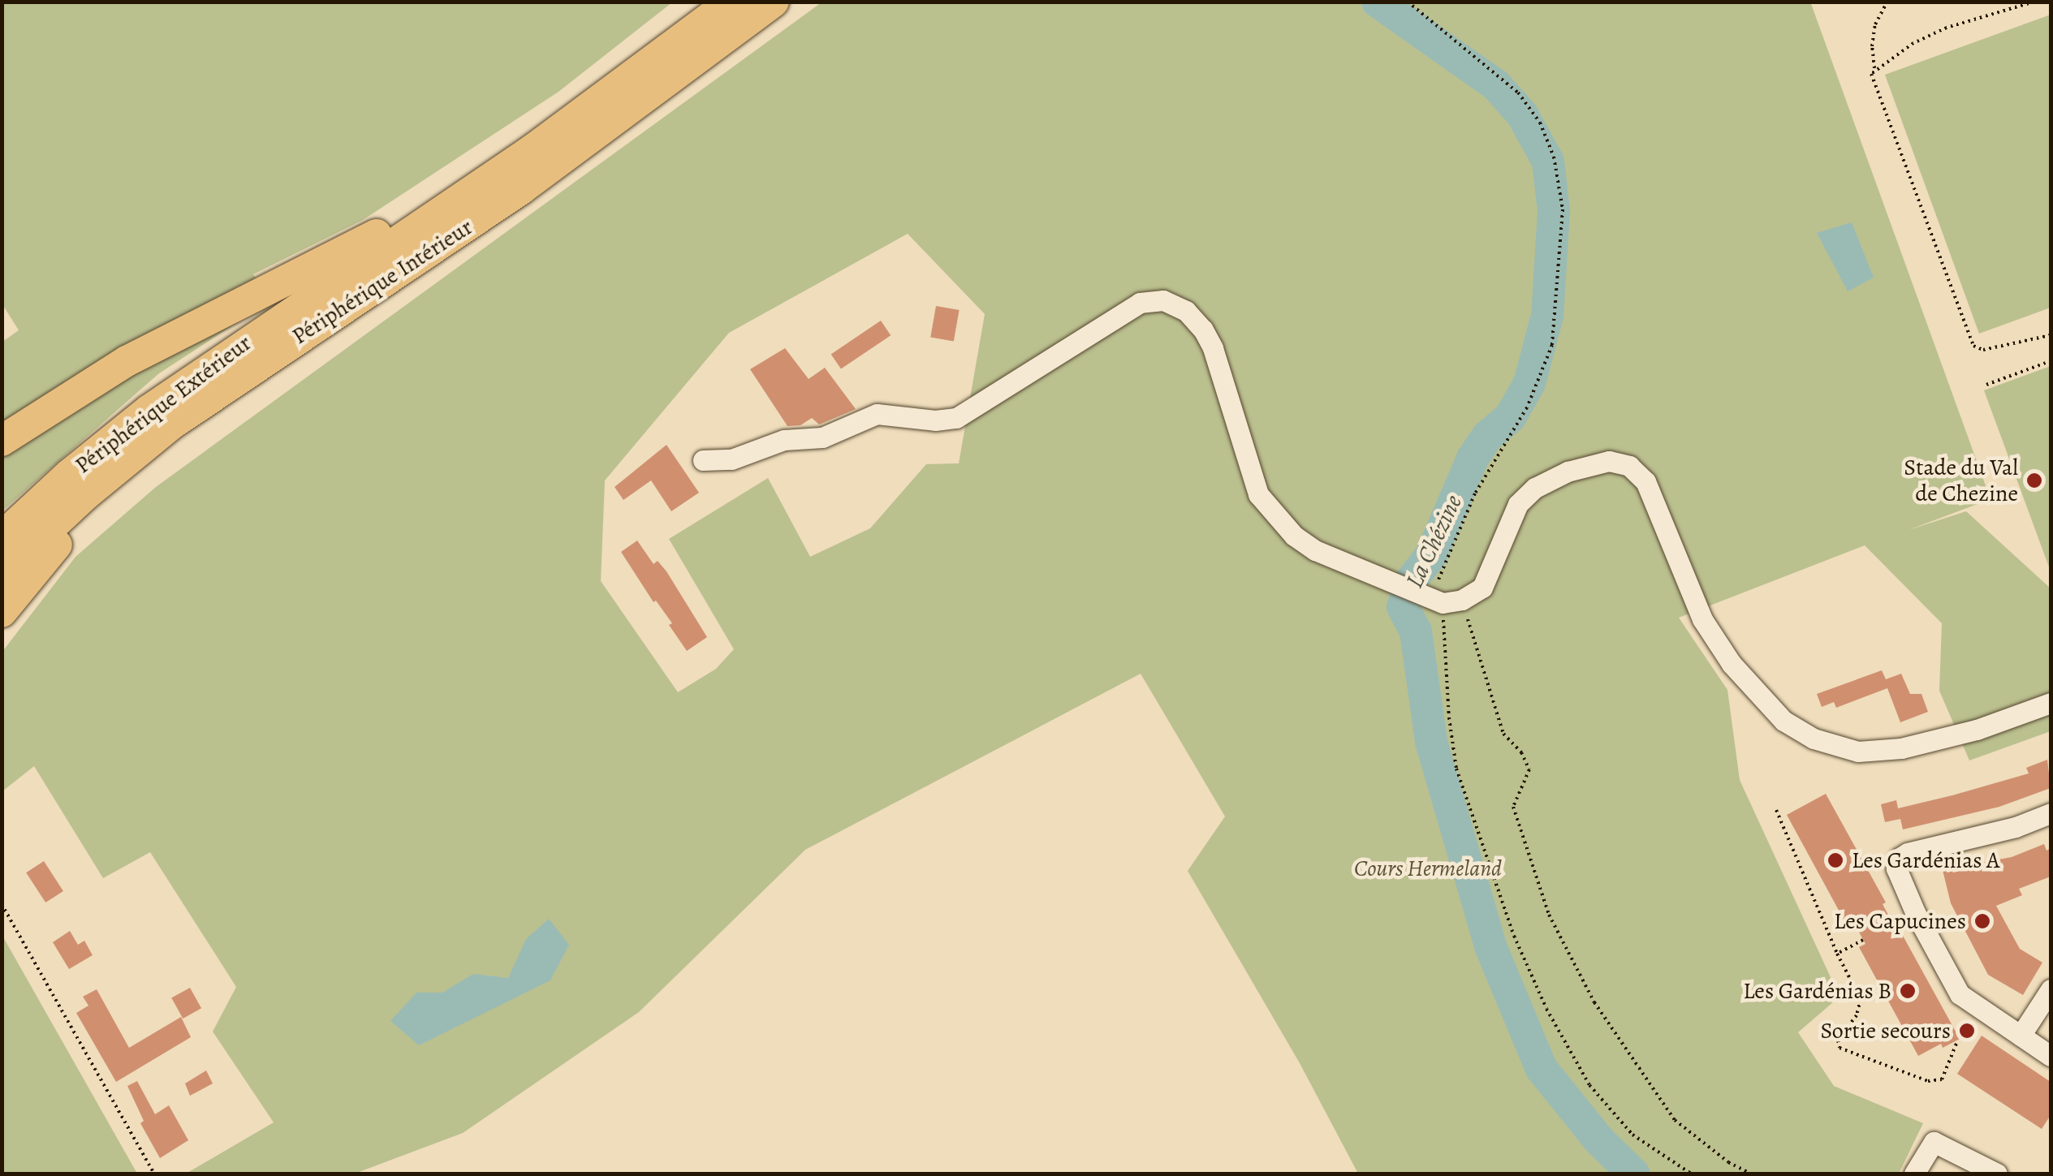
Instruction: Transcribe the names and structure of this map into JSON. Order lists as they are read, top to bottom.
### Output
{
  "streets": {
    "highway": ["Périphérique Intérieur", "Périphérique Extérieur"]
  },
  "water": ["La Chézine"],
  "parks": ["Cours Hermeland"],
  "places": [
    "Stade du Val de Chezine",
    "Les Gardénias A",
    "Les Capucines",
    "Les Gardénias B",
    "Sortie secours"
  ]
}
